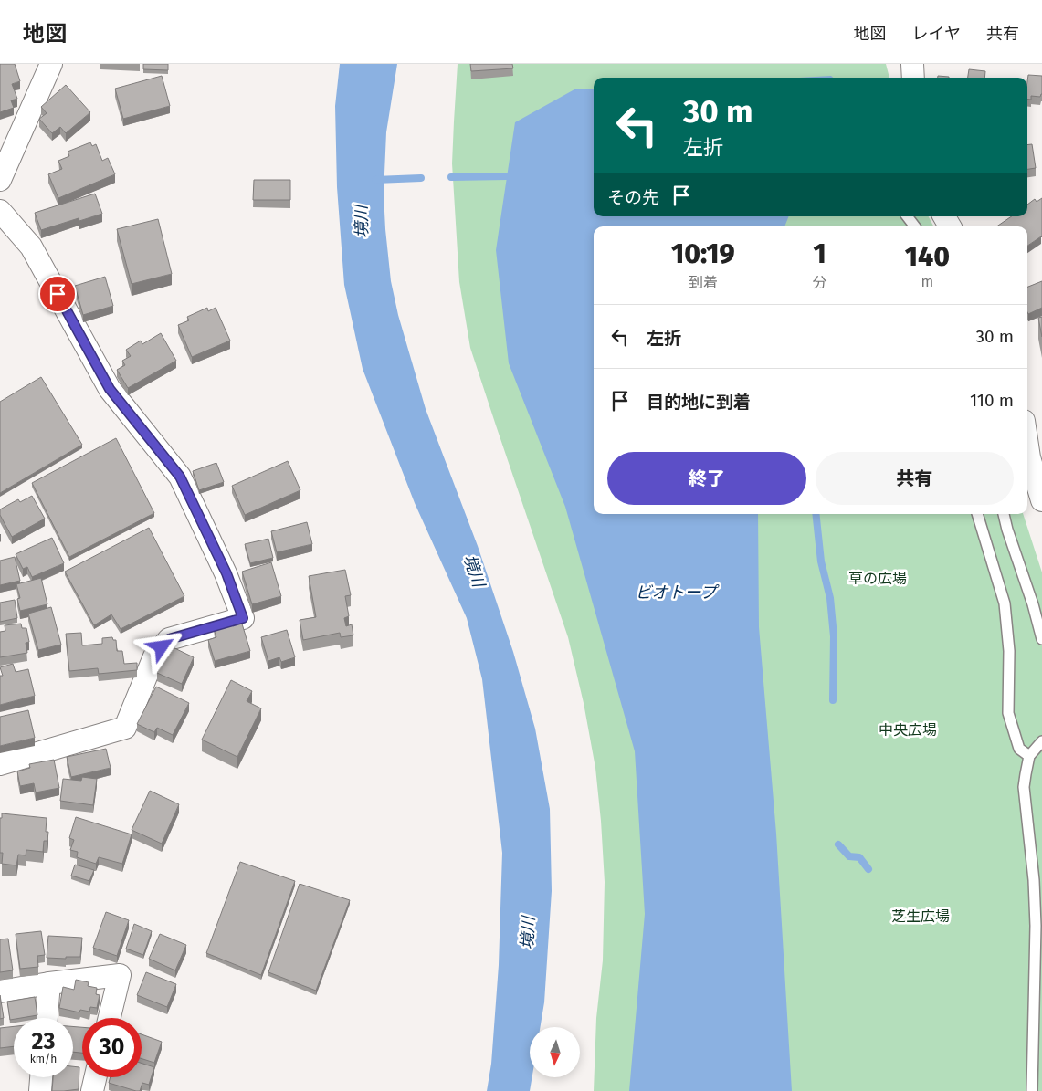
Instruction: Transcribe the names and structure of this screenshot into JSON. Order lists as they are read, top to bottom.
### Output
{
  "water": ["境川", "ビオトープ"],
  "parks": ["草の広場", "中央広場", "芝生広場"],
  "north": "bottom",
  "page": {
    "header": "地図",
    "nav": ["地図", "レイヤ", "共有"],
    "turn": ["30 m", "左折"],
    "then": "その先",
    "eta": [
      "10:19",
      "到着",
      "1",
      "分",
      "140",
      "m"
    ],
    "list": [
      {
        "name": "左折",
        "value": "30 m"
      },
      {
        "name": "目的地に到着",
        "value": "110 m"
      }
    ],
    "buttons": ["終了", "共有"],
    "speed": "23 km/h",
    "limit": "30"
  }
}
